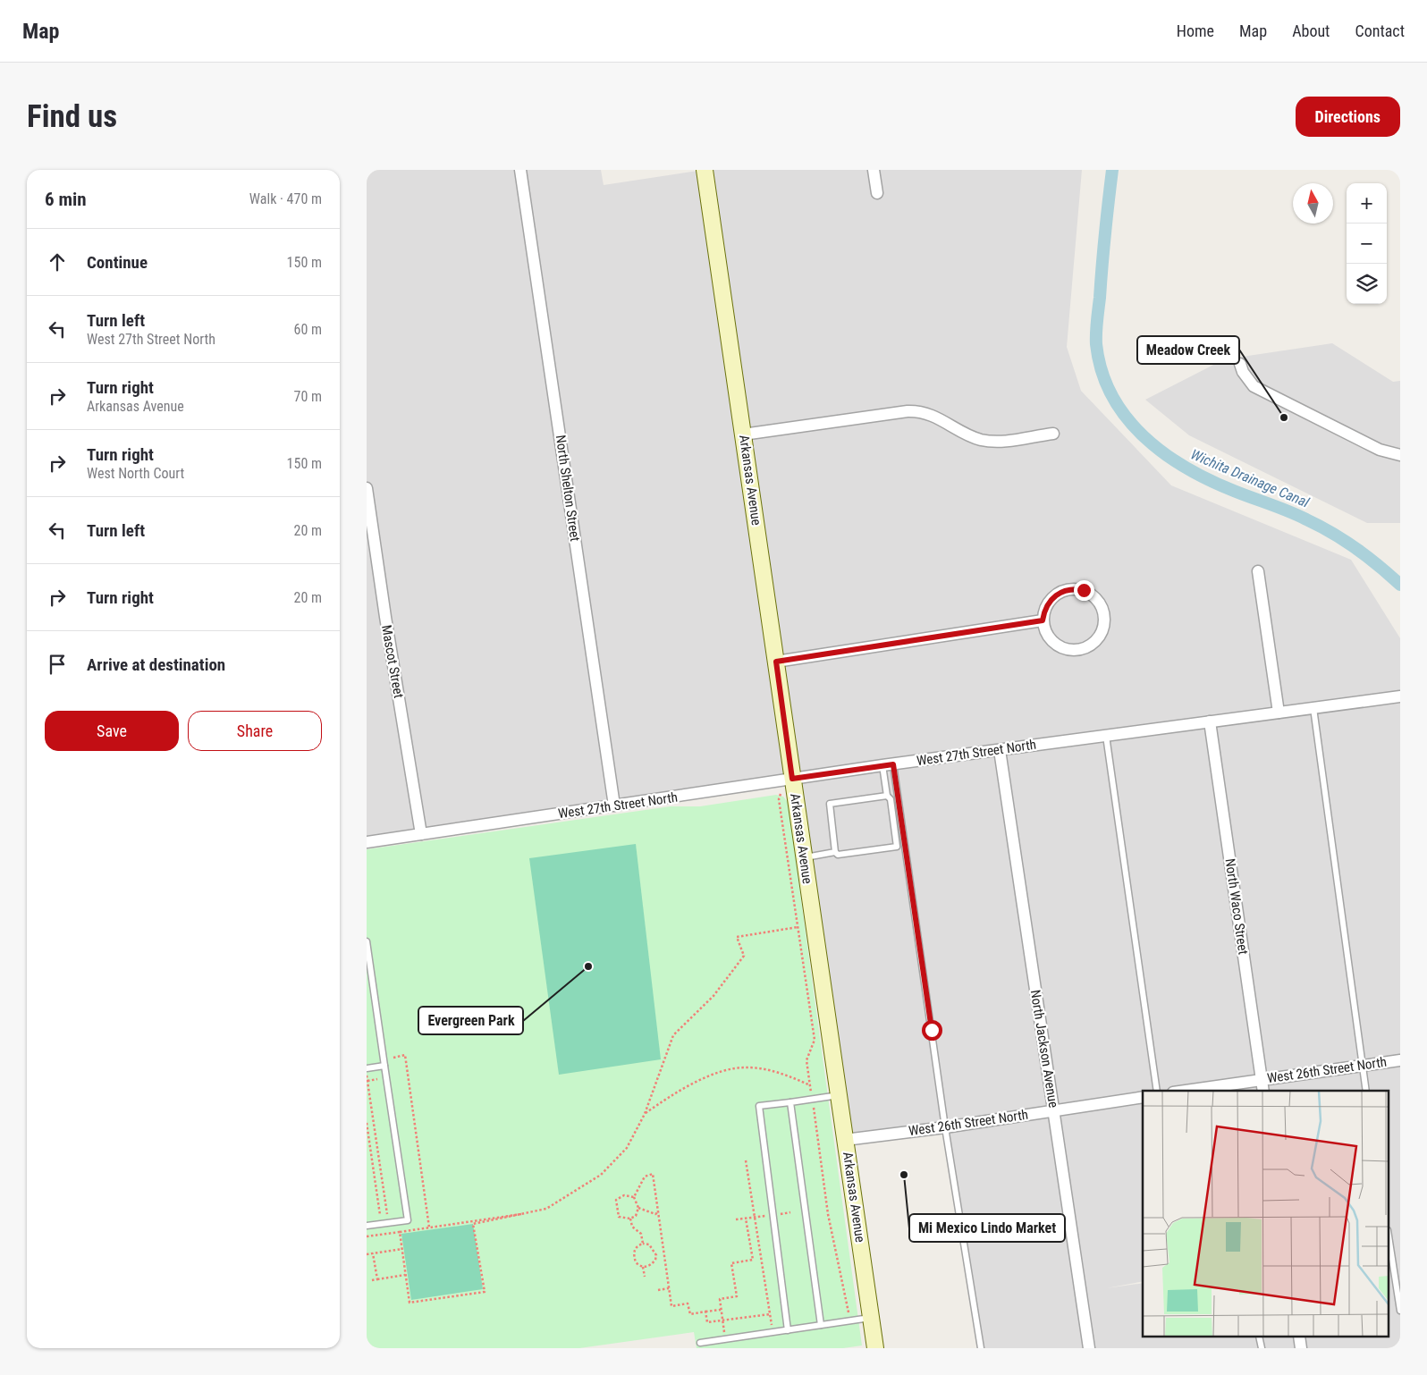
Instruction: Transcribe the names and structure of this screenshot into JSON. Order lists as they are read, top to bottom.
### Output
{
  "streets": {
    "street": [
      "Arkansas Avenue",
      "North Shelton Street",
      "Mascot Street",
      "West 27th Street North",
      "North Waco Street",
      "North Jackson Avenue",
      "West 26th Street North"
    ]
  },
  "crossings": [
    ["Arkansas Avenue", "West 27th Street North"],
    ["Arkansas Avenue", "West 26th Street North"],
    ["North Shelton Street", "West 27th Street North"],
    ["Mascot Street", "West 27th Street North"],
    ["West 27th Street North", "North Waco Street"],
    ["West 27th Street North", "North Jackson Avenue"],
    ["North Waco Street", "West 26th Street North"],
    ["North Jackson Avenue", "West 26th Street North"]
  ],
  "water": ["Wichita Drainage Canal"],
  "places": ["Meadow Creek", "Evergreen Park", "Mi Mexico Lindo Market"],
  "north": "top",
  "page": {
    "header": "Map",
    "nav": [
      "Home",
      "Map",
      "About",
      "Contact"
    ],
    "buttons": [
      "Directions",
      ["Save", "Share"]
    ],
    "title": "Find us",
    "heading": ["6 min", "Walk · 470 m"],
    "map_buttons": ["+", "−"],
    "list": [
      ["Continue", "150 m"],
      ["Turn left", "West 27th Street North", "60 m"],
      ["Turn right", "Arkansas Avenue", "70 m"],
      ["Turn right", "West North Court", "150 m"],
      ["Turn left", "20 m"],
      ["Turn right", "20 m"],
      "Arrive at destination"
    ]
  }
}
